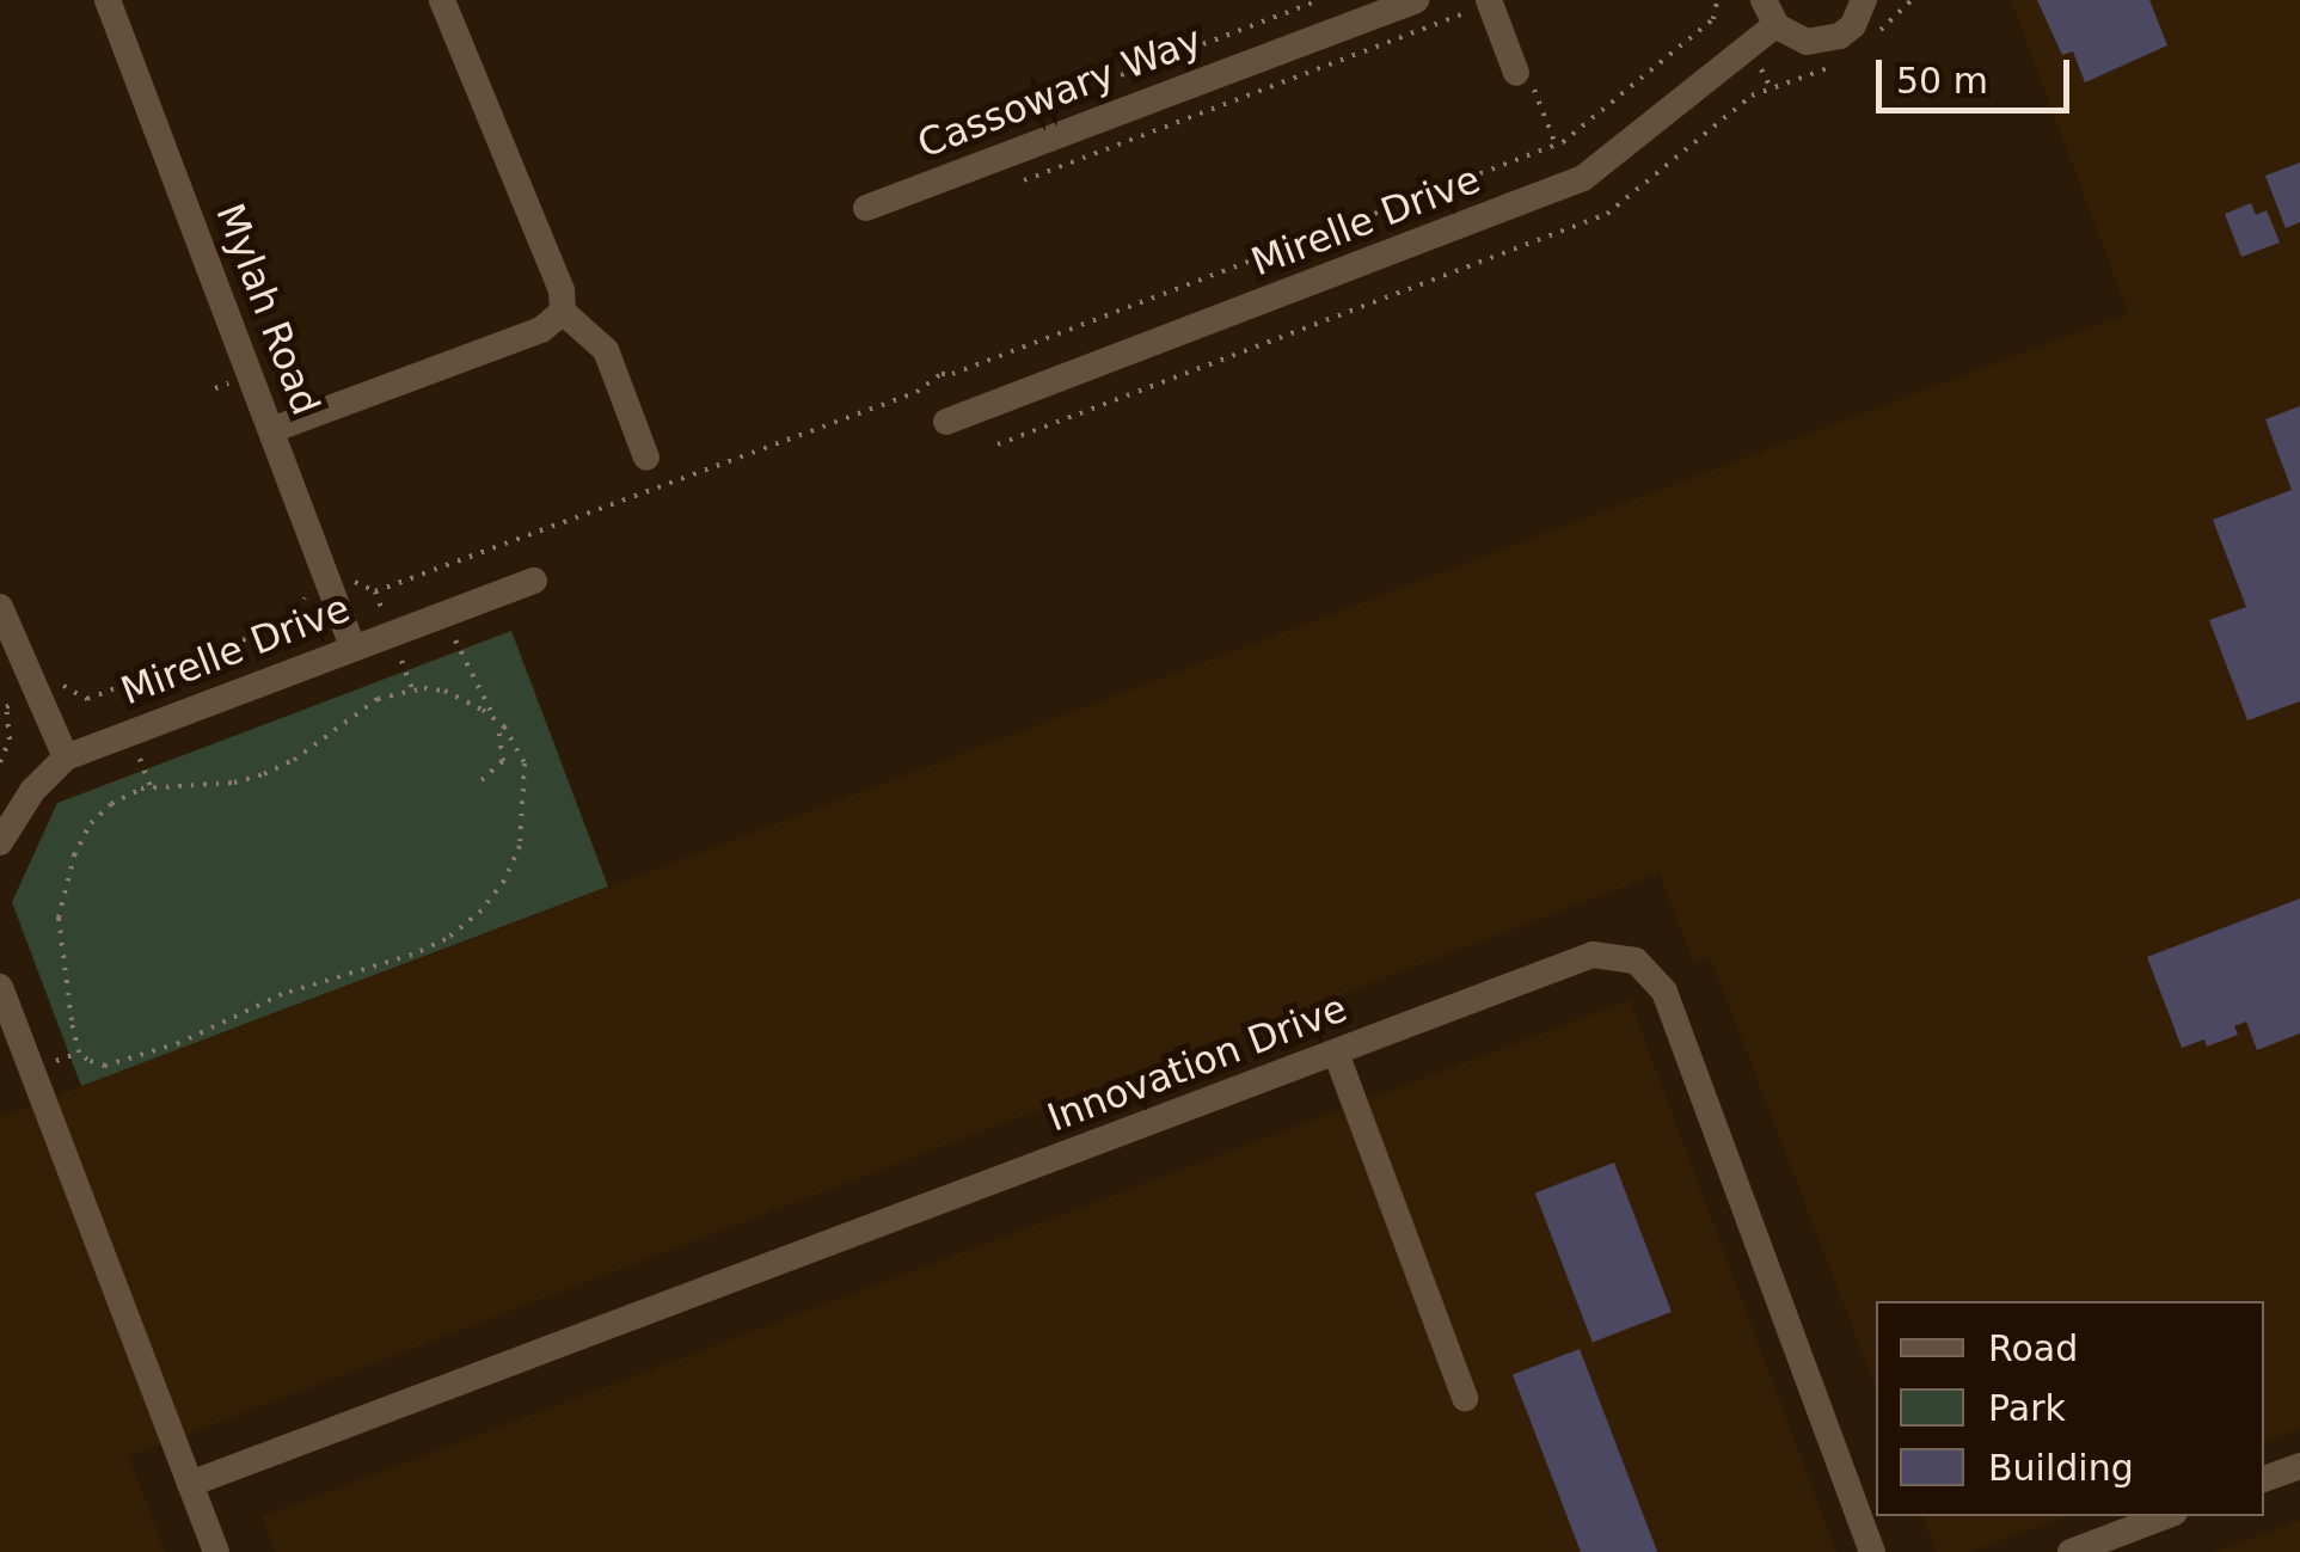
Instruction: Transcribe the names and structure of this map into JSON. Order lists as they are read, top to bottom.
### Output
{
  "streets": {
    "street": [
      "Cassowary Way",
      "Mirelle Drive",
      "Mylah Road",
      "Innovation Drive"
    ]
  },
  "crossings": [
    ["Mirelle Drive", "Mylah Road"]
  ],
  "legend": ["Road", "Park", "Building"],
  "scale_bar": "50 m"
}
